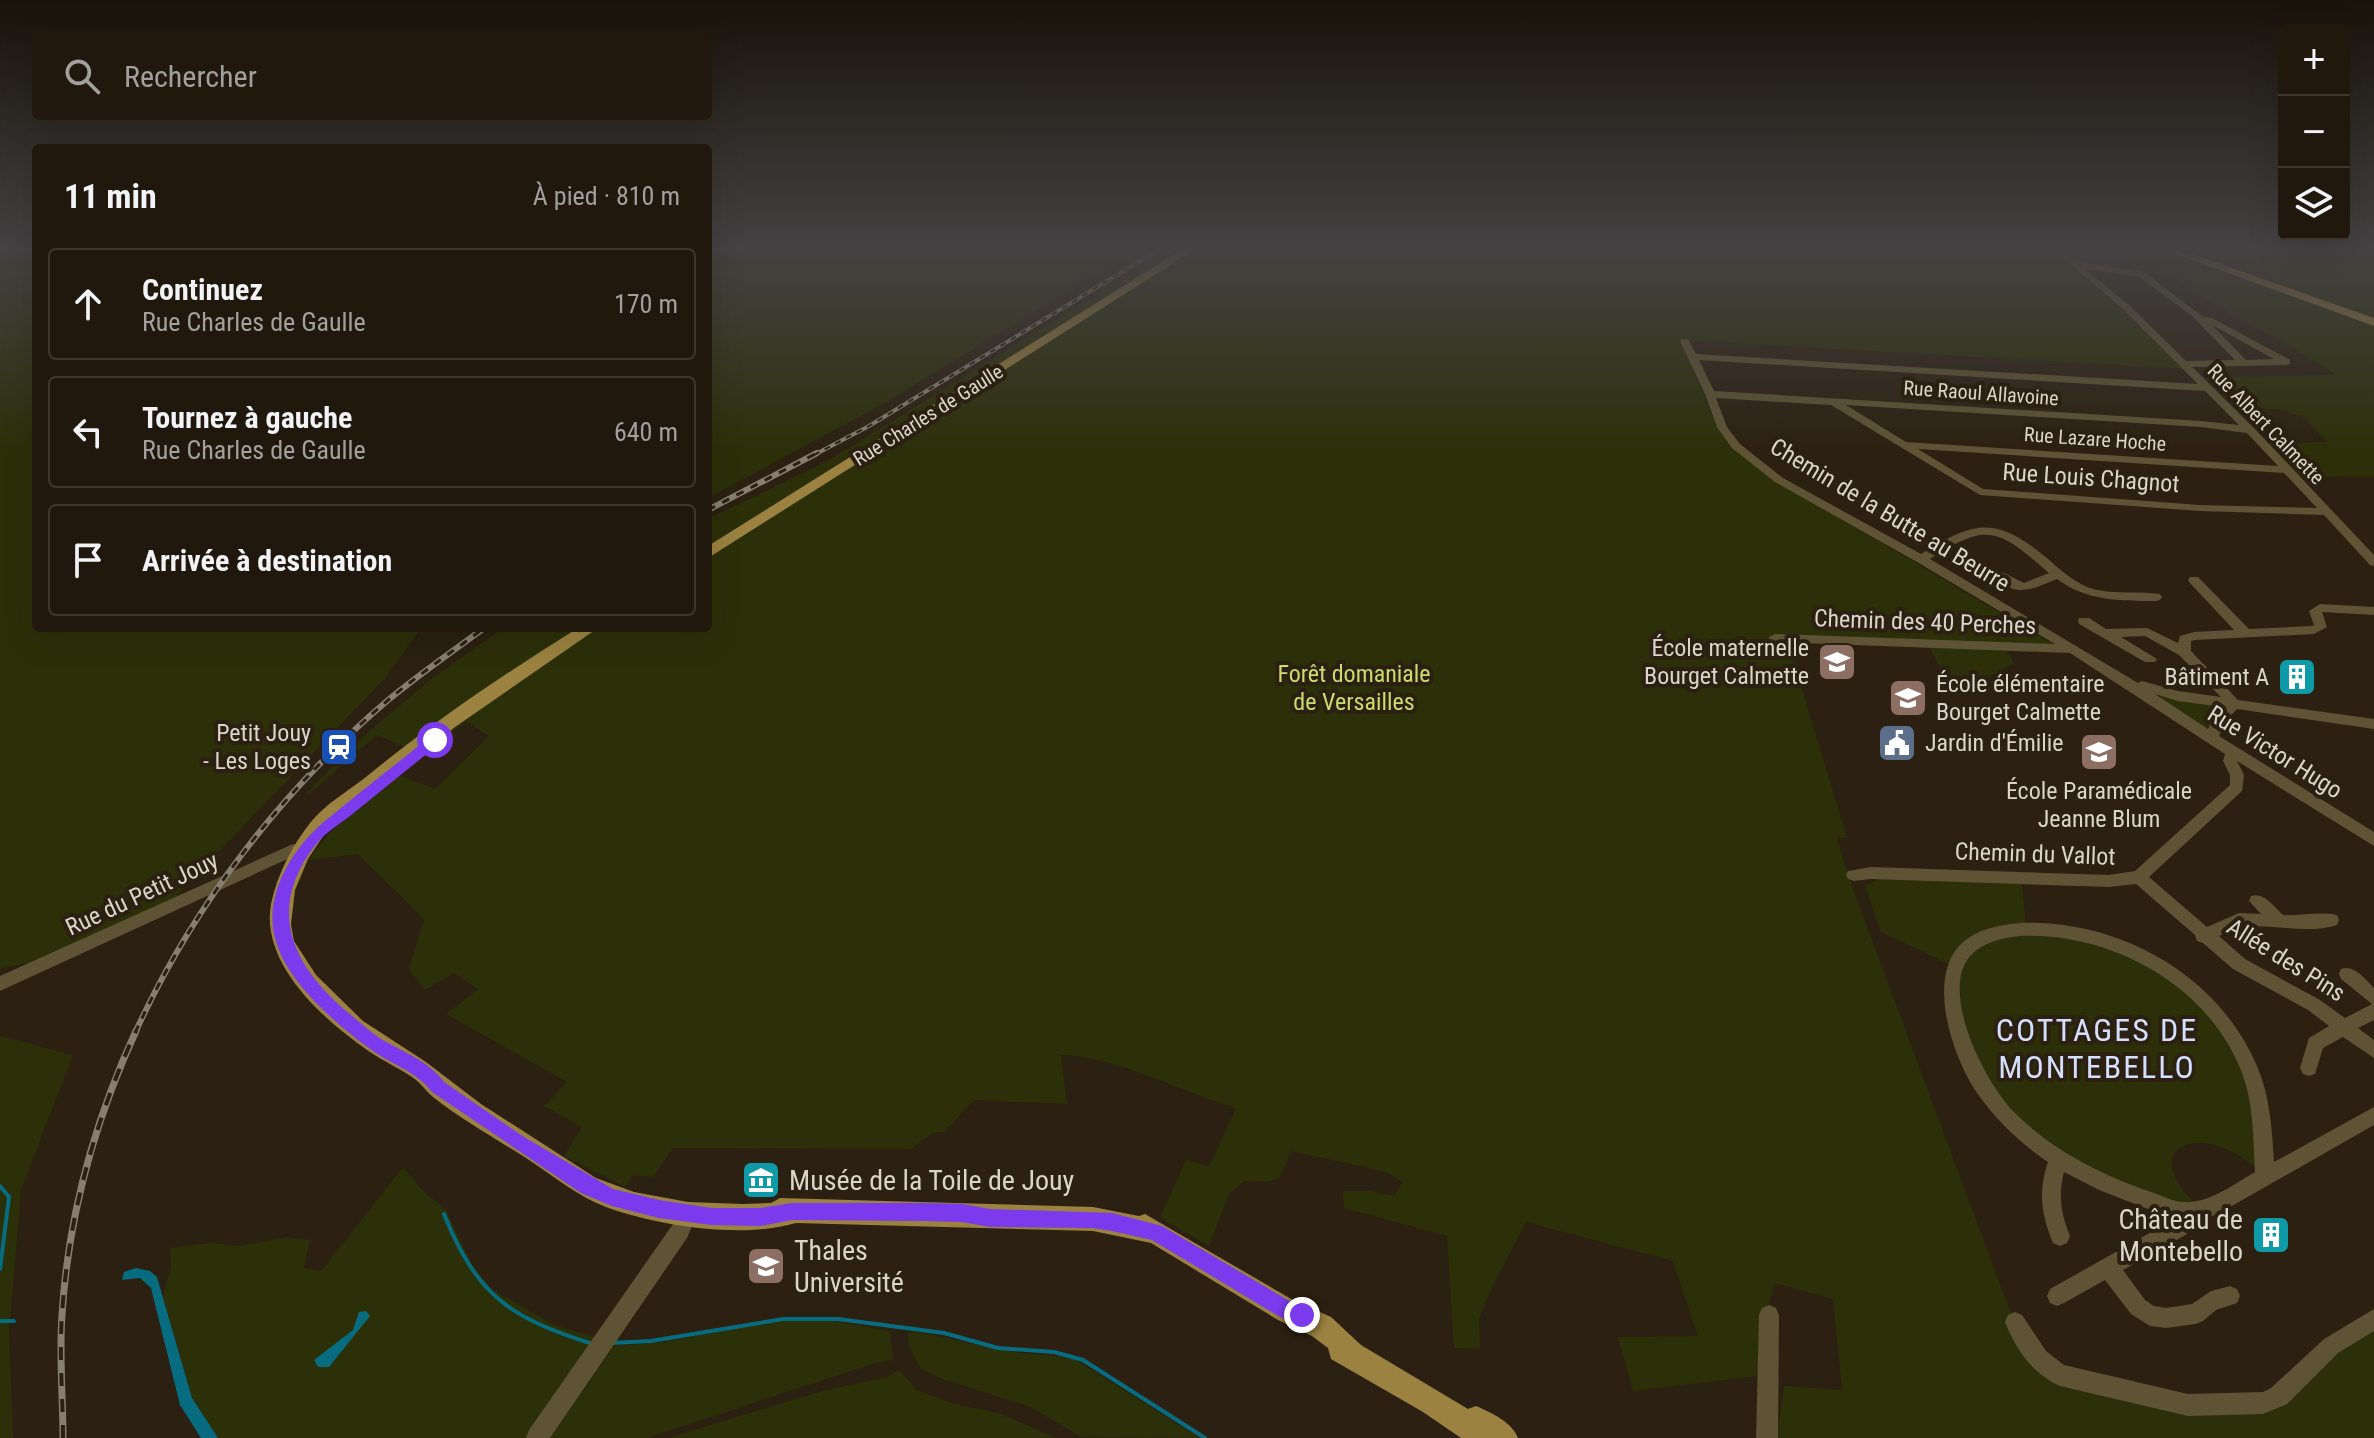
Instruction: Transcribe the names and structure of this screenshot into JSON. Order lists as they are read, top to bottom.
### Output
{
  "streets": {
    "main road": ["Rue Charles de Gaulle"],
    "street": [
      "Rue Raoul Allavoine",
      "Rue Albert Calmette",
      "Rue Lazare Hoche",
      "Rue Louis Chagnot",
      "Chemin de la Butte au Beurre",
      "Chemin des 40 Perches",
      "Rue Victor Hugo",
      "Chemin du Vallot",
      "Rue du Petit Jouy",
      "Allée des Pins"
    ]
  },
  "crossings": [
    ["Rue Raoul Allavoine", "Rue Albert Calmette"],
    ["Rue Raoul Allavoine", "Rue Louis Chagnot"],
    ["Rue Raoul Allavoine", "Chemin de la Butte au Beurre"],
    ["Rue Albert Calmette", "Rue Lazare Hoche"],
    ["Rue Albert Calmette", "Rue Louis Chagnot"],
    ["Rue Lazare Hoche", "Rue Louis Chagnot"],
    ["Chemin de la Butte au Beurre", "Chemin des 40 Perches"],
    ["Chemin de la Butte au Beurre", "Rue Victor Hugo"],
    ["Rue Victor Hugo", "Chemin du Vallot"],
    ["Chemin du Vallot", "Allée des Pins"]
  ],
  "districts": ["COTTAGES DE MONTEBELLO"],
  "parks": ["Forêt domaniale de Versailles"],
  "places": {
    "school or university": [
      "École maternelle Bourget Calmette",
      "École élémentaire Bourget Calmette",
      "École Paramédicale Jeanne Blum",
      "Thales Université"
    ],
    "building": ["Bâtiment A", "Château de Montebello"],
    "public building": ["Jardin d'Émilie"],
    "station": ["Petit Jouy - Les Loges"],
    "museum": ["Musée de la Toile de Jouy"]
  },
  "page": {
    "map_buttons": ["+", "−"],
    "search": "Rechercher",
    "heading": ["11 min", "À pied · 810 m"],
    "list": [
      ["Continuez", "Rue Charles de Gaulle", "170 m"],
      ["Tournez à gauche", "Rue Charles de Gaulle", "640 m"],
      "Arrivée à destination"
    ]
  }
}
